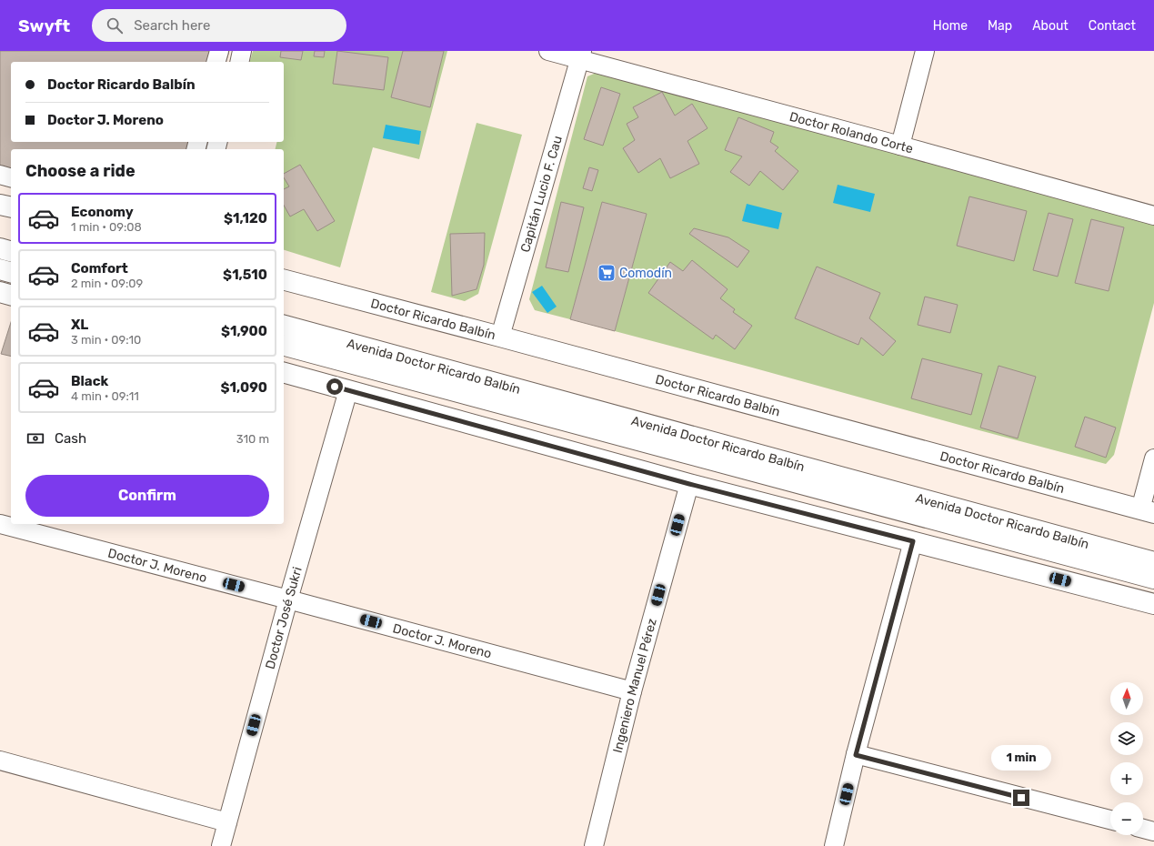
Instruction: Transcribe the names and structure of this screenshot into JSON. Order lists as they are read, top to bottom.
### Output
{
  "streets": {
    "main road": ["Doctor Ricardo Balbín", "Avenida Doctor Ricardo Balbín"],
    "street": [
      "Doctor Rolando Corte",
      "Capitán Lucio F. Cau",
      "Doctor J. Moreno",
      "Doctor José Sukri",
      "Ingeniero Manuel Pérez"
    ]
  },
  "crossings": [
    ["Doctor Rolando Corte", "Capitán Lucio F. Cau"],
    ["Capitán Lucio F. Cau", "Doctor Ricardo Balbín"],
    ["Doctor J. Moreno", "Doctor José Sukri"],
    ["Doctor J. Moreno", "Ingeniero Manuel Pérez"]
  ],
  "places": {
    "supermarket": ["Comodín"]
  },
  "north": "top",
  "page": {
    "header": "Swyft",
    "search": "Search here",
    "nav": [
      "Home",
      "Map",
      "About",
      "Contact"
    ],
    "banner": ["Doctor Ricardo Balbín", "Doctor J. Moreno"],
    "heading": "Choose a ride",
    "list": [
      {
        "name": "Economy",
        "note": "1 min · 09:08",
        "value": "$1,120"
      },
      {
        "name": "Comfort",
        "note": "2 min · 09:09",
        "value": "$1,510"
      },
      {
        "name": "XL",
        "note": "3 min · 09:10",
        "value": "$1,900"
      },
      {
        "name": "Black",
        "note": "4 min · 09:11",
        "value": "$1,090"
      }
    ],
    "pay": ["Cash", "310 m"],
    "buttons": "Confirm",
    "map_buttons": ["+", "−"],
    "bubble": "1 min"
  }
}
